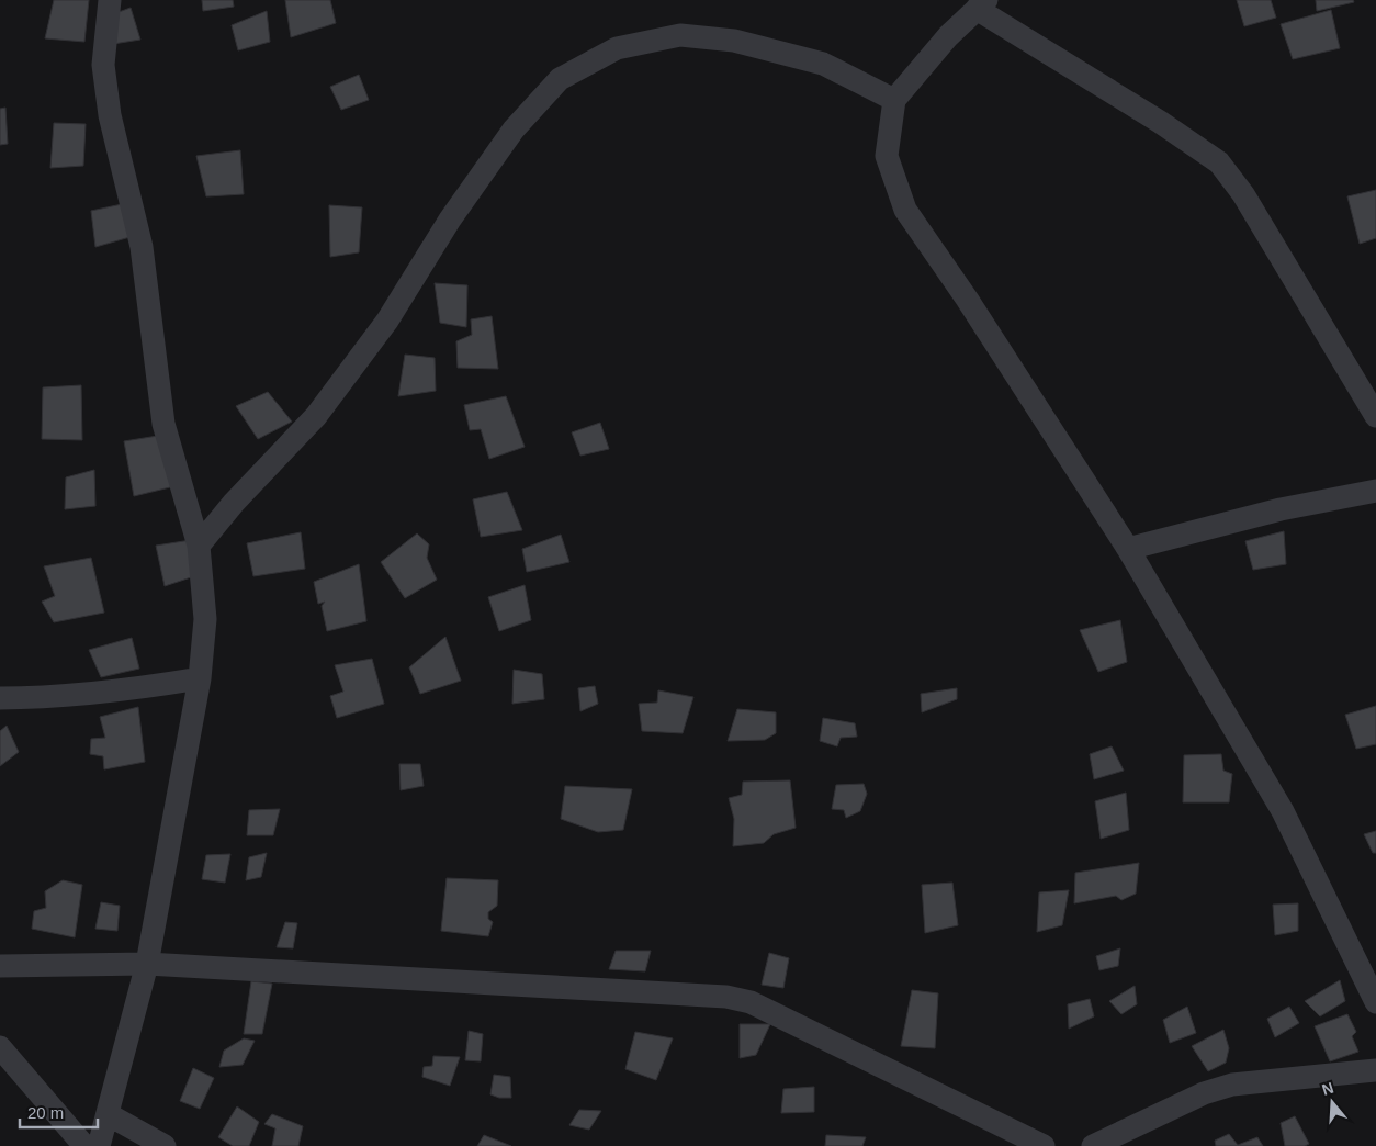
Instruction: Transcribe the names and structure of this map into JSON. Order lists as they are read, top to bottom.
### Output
{
  "scale_bar": "20 m",
  "north": "top"
}
